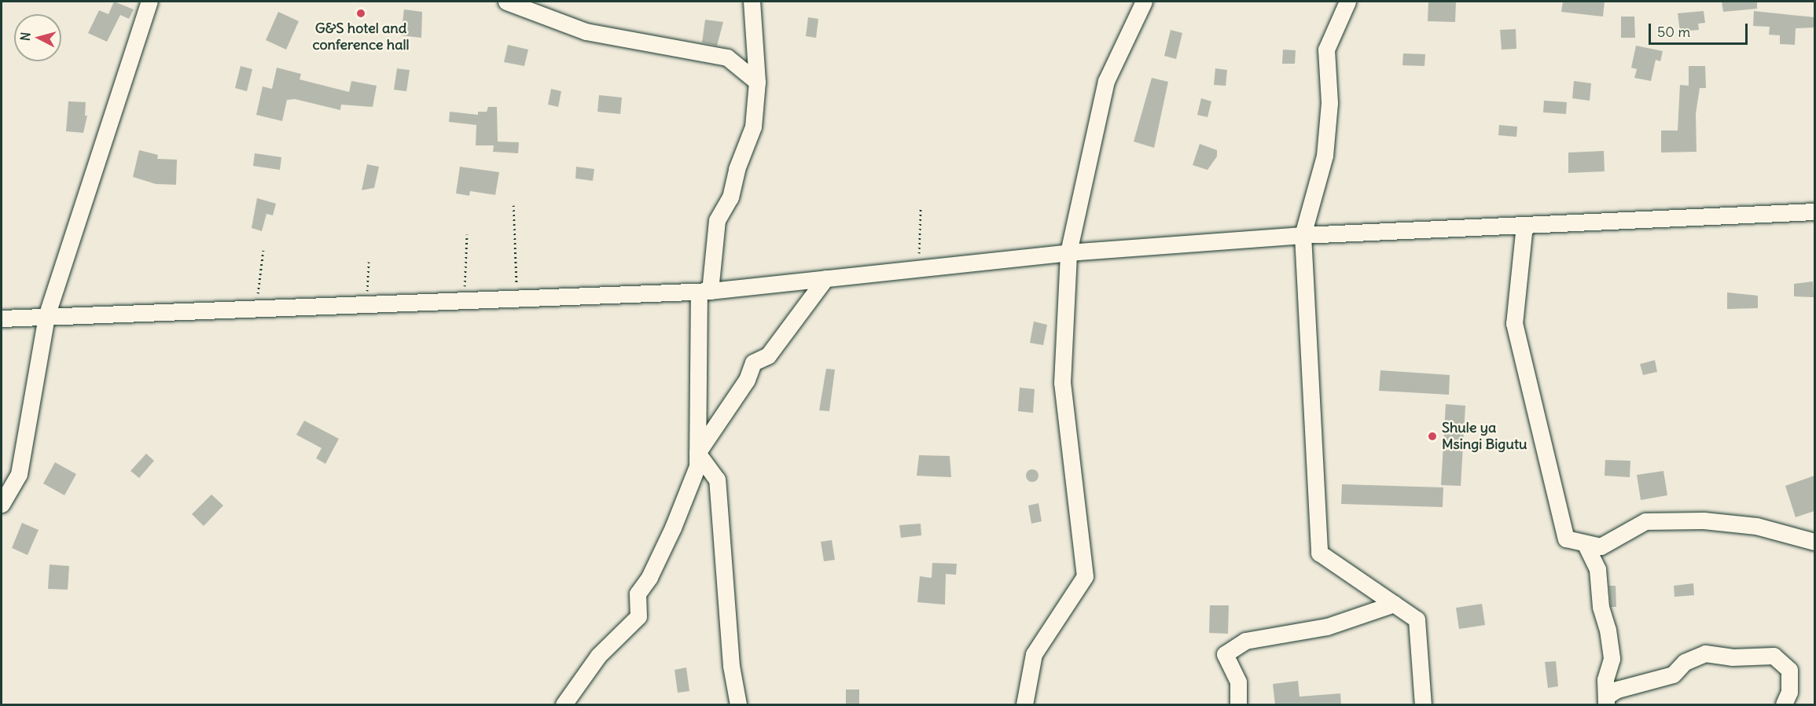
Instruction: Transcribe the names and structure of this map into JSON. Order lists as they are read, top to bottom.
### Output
{
  "places": ["G&S hotel and conference hall", "Shule ya Msingi Bigutu"],
  "scale_bar": "50 m",
  "north": "left"
}
